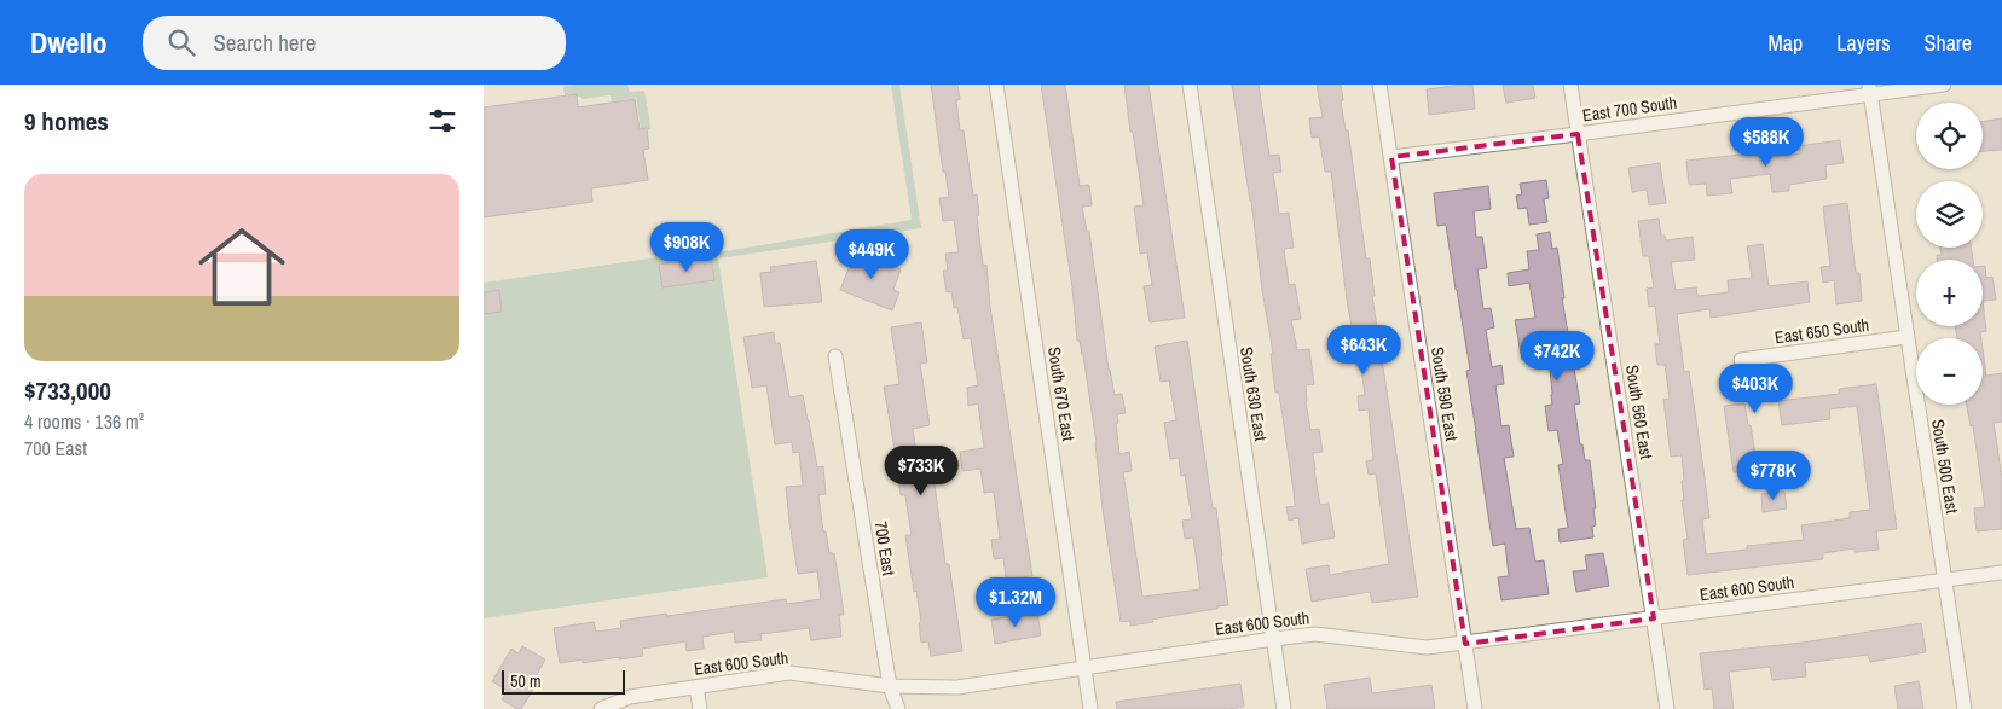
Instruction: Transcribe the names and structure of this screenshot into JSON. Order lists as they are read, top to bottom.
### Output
{
  "streets": {
    "street": [
      "East 700 South",
      "East 650 South",
      "South 670 East",
      "South 630 East",
      "South 590 East",
      "South 560 East",
      "South 500 East",
      "700 East",
      "East 600 South"
    ]
  },
  "crossings": [
    ["East 700 South", "South 590 East"],
    ["East 700 South", "South 560 East"],
    ["East 700 South", "South 500 East"],
    ["East 650 South", "South 500 East"],
    ["South 670 East", "East 600 South"],
    ["South 630 East", "East 600 South"],
    ["South 590 East", "East 600 South"],
    ["South 560 East", "East 600 South"],
    ["South 500 East", "East 600 South"],
    ["700 East", "East 600 South"]
  ],
  "scale_bar": "50 m",
  "page": {
    "header": "Dwello",
    "search": "Search here",
    "nav": ["Map", "Layers", "Share"],
    "heading": "9 homes",
    "map_buttons": ["+", "−"],
    "price": [
      "$588K",
      "$908K",
      "$449K",
      "$643K",
      "$742K",
      "$403K",
      "$733K",
      "$778K",
      "$1.32M"
    ],
    "list": [
      {
        "name": "$733,000",
        "note": "4 rooms · 136 m² · 700 East"
      }
    ],
    "scale": "50 m"
  }
}
